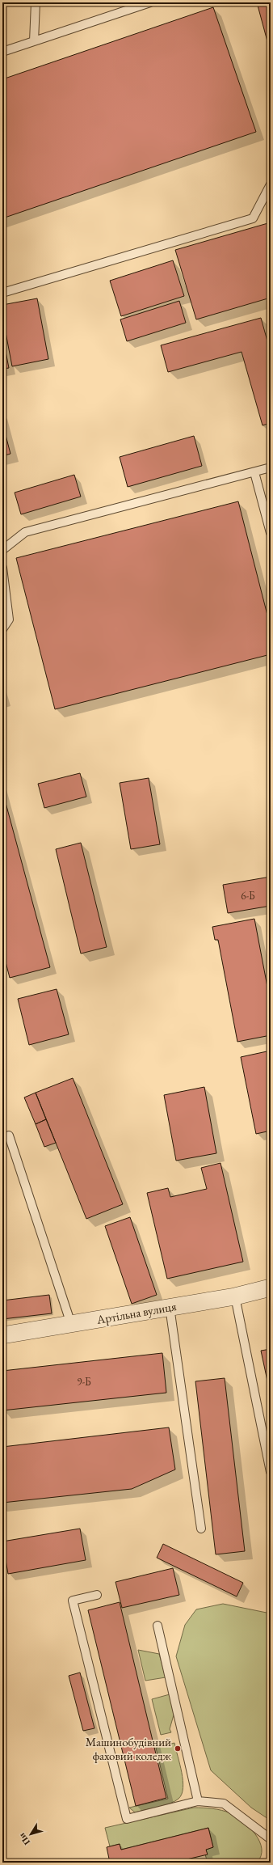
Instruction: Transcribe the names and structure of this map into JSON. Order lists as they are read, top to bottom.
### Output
{
  "streets": {
    "street": ["Артільна вулиця"]
  },
  "places": ["Машинобудівний фаховий коледж"],
  "house_numbers": ["6-Б", "9-Б"],
  "north": "bottom left"
}
